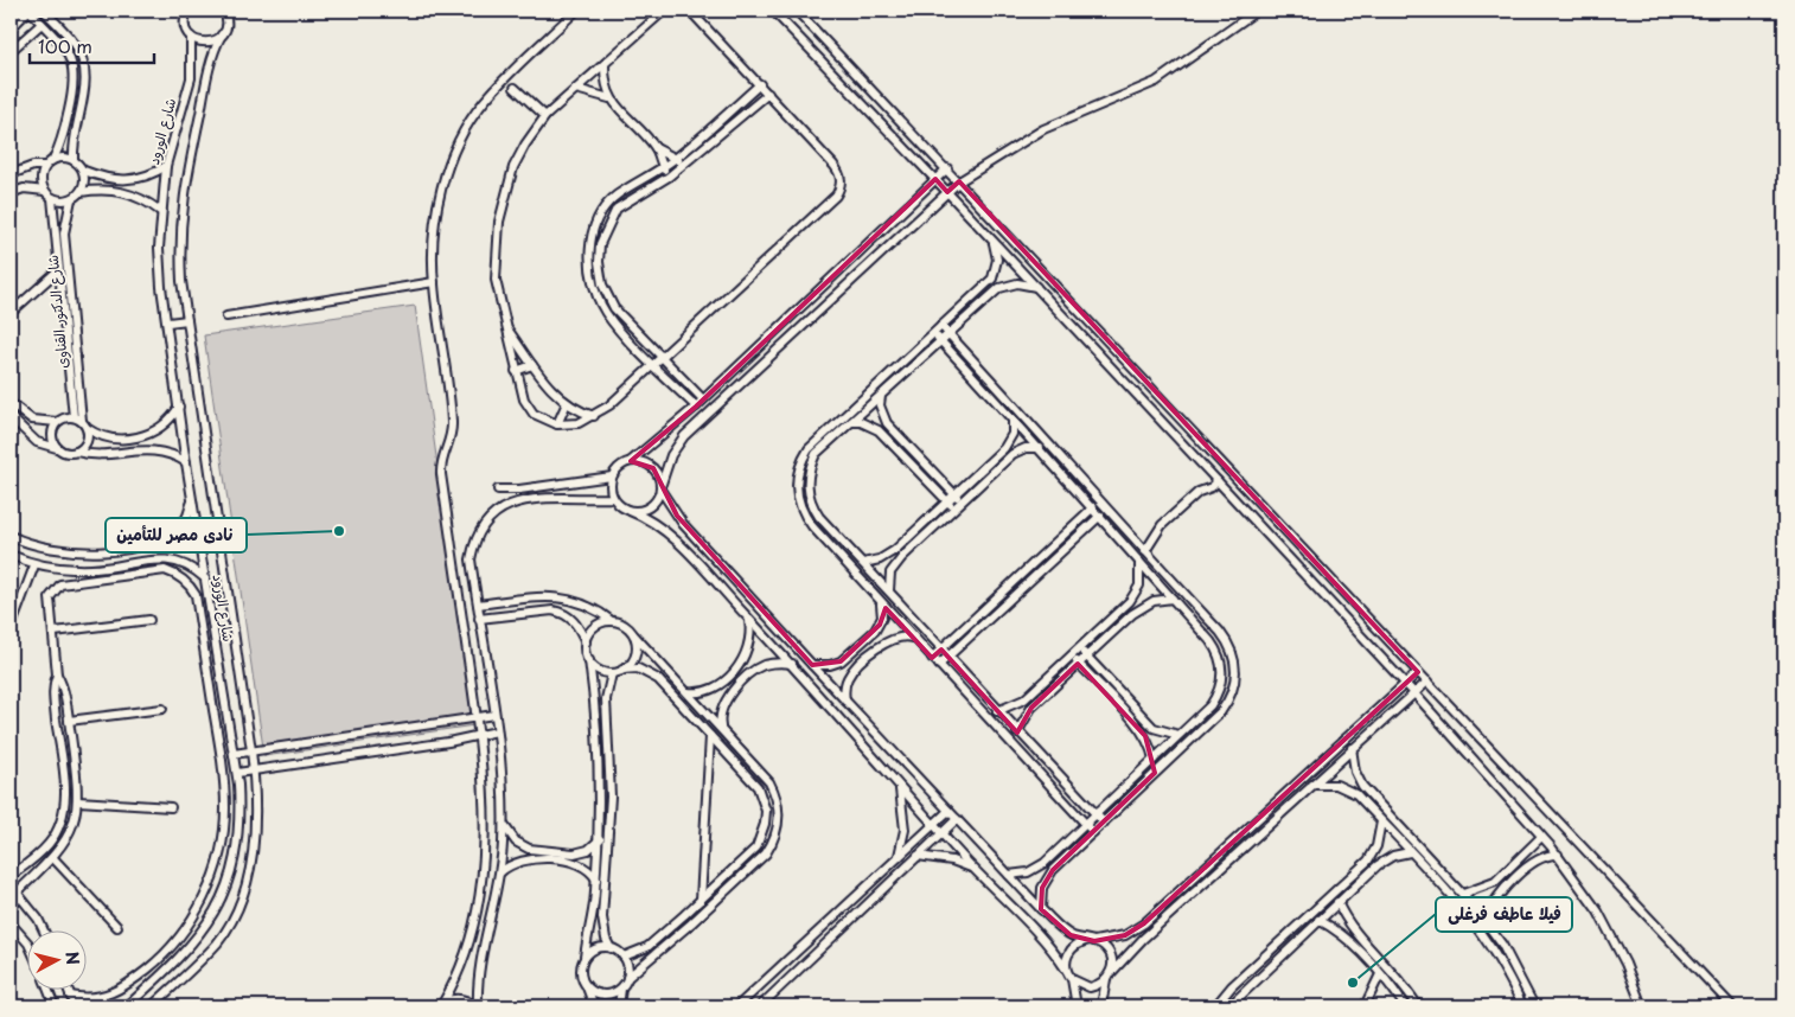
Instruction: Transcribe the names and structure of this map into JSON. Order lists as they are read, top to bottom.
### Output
{
  "streets": {
    "street": ["شارع الورود", "شارع الدكتور القناوى"]
  },
  "places": ["نادى مصر للتأمين", "فيلا عاطف فرغلى"],
  "scale_bar": "100 m",
  "north": "right"
}
